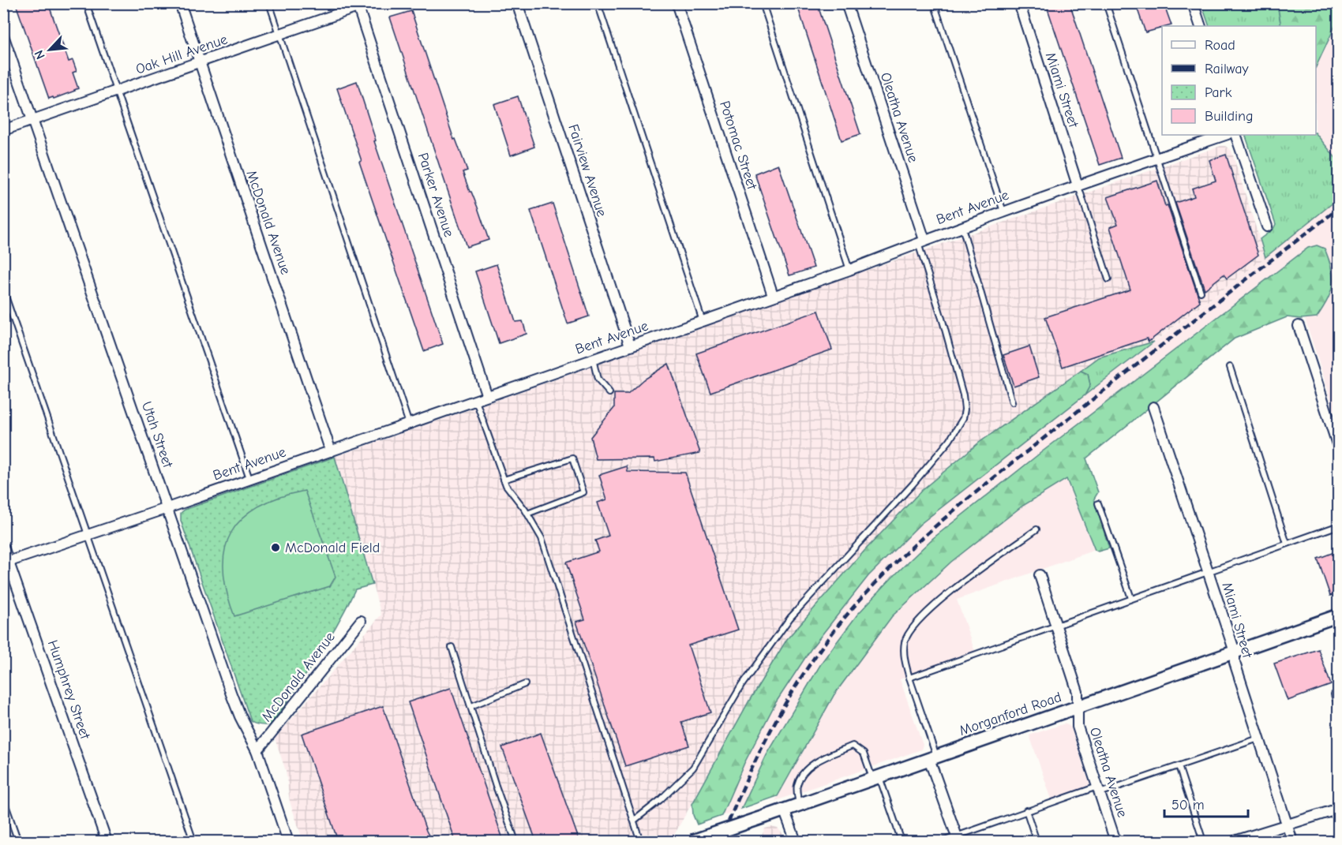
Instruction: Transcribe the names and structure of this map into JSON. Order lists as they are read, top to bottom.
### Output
{
  "streets": {
    "street": [
      "Oak Hill Avenue",
      "Miami Street",
      "Oleatha Avenue",
      "Potomac Street",
      "Fairview Avenue",
      "Parker Avenue",
      "Bent Avenue",
      "McDonald Avenue",
      "Utah Street",
      "Humphrey Street",
      "Morganford Road"
    ]
  },
  "crossings": [
    ["Oak Hill Avenue", "Parker Avenue"],
    ["Oak Hill Avenue", "McDonald Avenue"],
    ["Oak Hill Avenue", "Utah Street"],
    ["Miami Street", "Bent Avenue"],
    ["Miami Street", "Morganford Road"],
    ["Oleatha Avenue", "Bent Avenue"],
    ["Oleatha Avenue", "Morganford Road"],
    ["Potomac Street", "Bent Avenue"],
    ["Fairview Avenue", "Bent Avenue"],
    ["Parker Avenue", "Bent Avenue"],
    ["Bent Avenue", "McDonald Avenue"],
    ["Bent Avenue", "Utah Street"],
    ["Bent Avenue", "Humphrey Street"],
    ["McDonald Avenue", "Utah Street"]
  ],
  "places": ["McDonald Field"],
  "legend": [
    "Road",
    "Railway",
    "Park",
    "Building"
  ],
  "scale_bar": "50 m",
  "north": "bottom left"
}
